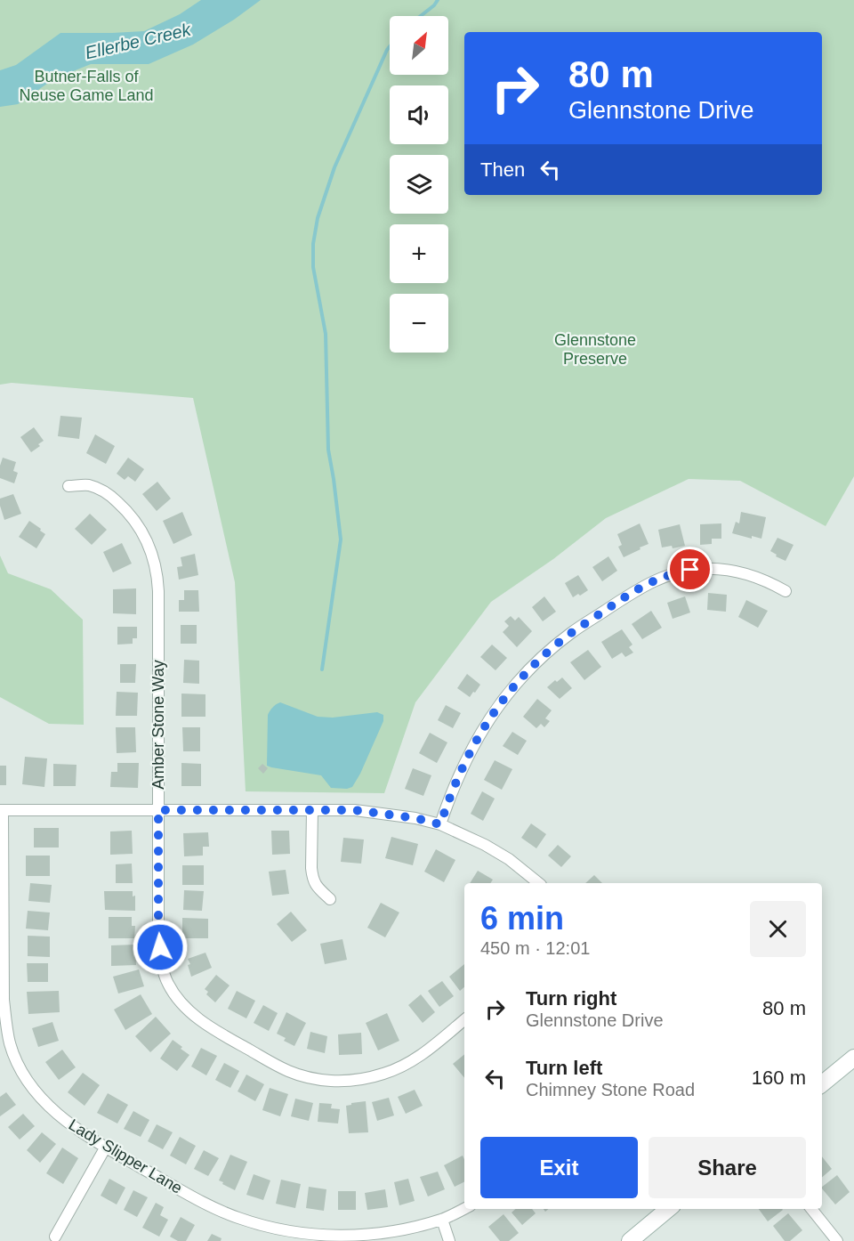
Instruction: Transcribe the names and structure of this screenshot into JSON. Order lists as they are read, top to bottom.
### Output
{
  "streets": {
    "street": ["Amber Stone Way", "Lady Slipper Lane"]
  },
  "water": ["Ellerbe Creek"],
  "parks": ["Butner-Falls of Neuse Game Land", "Glennstone Preserve"],
  "north": "top right",
  "page": {
    "map_buttons": ["+", "−"],
    "turn": ["80 m", "Glennstone Drive"],
    "then": "Then",
    "heading": ["6 min", "450 m · 12:01"],
    "list": [
      {
        "name": "Turn right",
        "note": "Glennstone Drive",
        "value": "80 m"
      },
      {
        "name": "Turn left",
        "note": "Chimney Stone Road",
        "value": "160 m"
      }
    ],
    "buttons": ["Exit", "Share"]
  }
}
